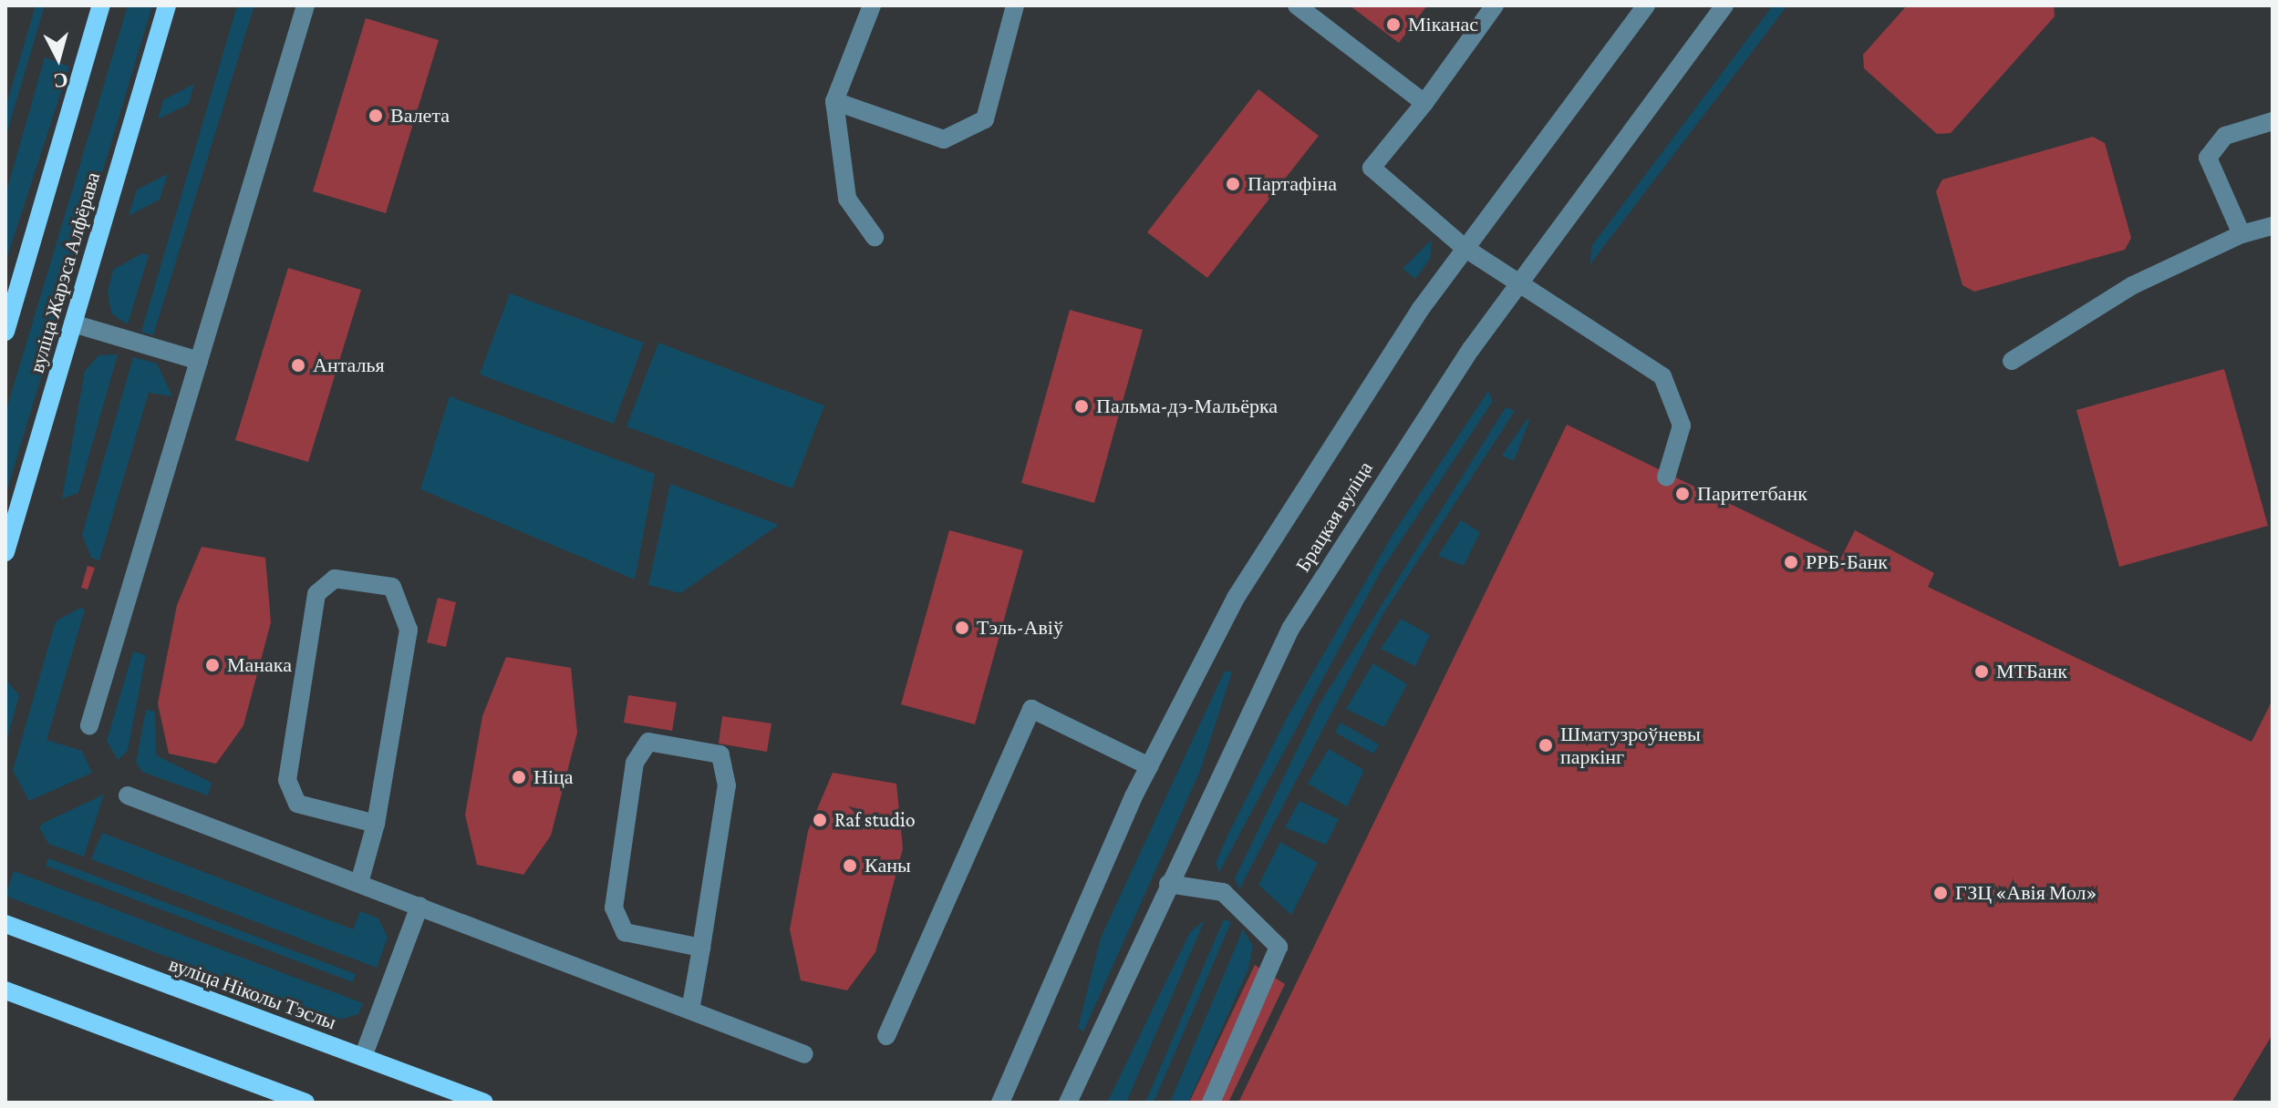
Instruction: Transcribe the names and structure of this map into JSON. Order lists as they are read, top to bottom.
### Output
{
  "streets": {
    "main road": ["вуліца Жарэса Алфёрава", "вуліца Ніколы Тэслы"],
    "street": ["Брацкая вуліца"]
  },
  "places": [
    "Міканас",
    "Валета",
    "Партафіна",
    "Анталья",
    "Пальма-дэ-Мальёрка",
    "Паритетбанк",
    "РРБ-Банк",
    "Тэль-Авіў",
    "Манака",
    "МТБанк",
    "Шматузроўневы паркінг",
    "Ніца",
    "Raf studio",
    "Каны",
    "ГЗЦ «Авія Мол»"
  ],
  "north": "bottom"
}
